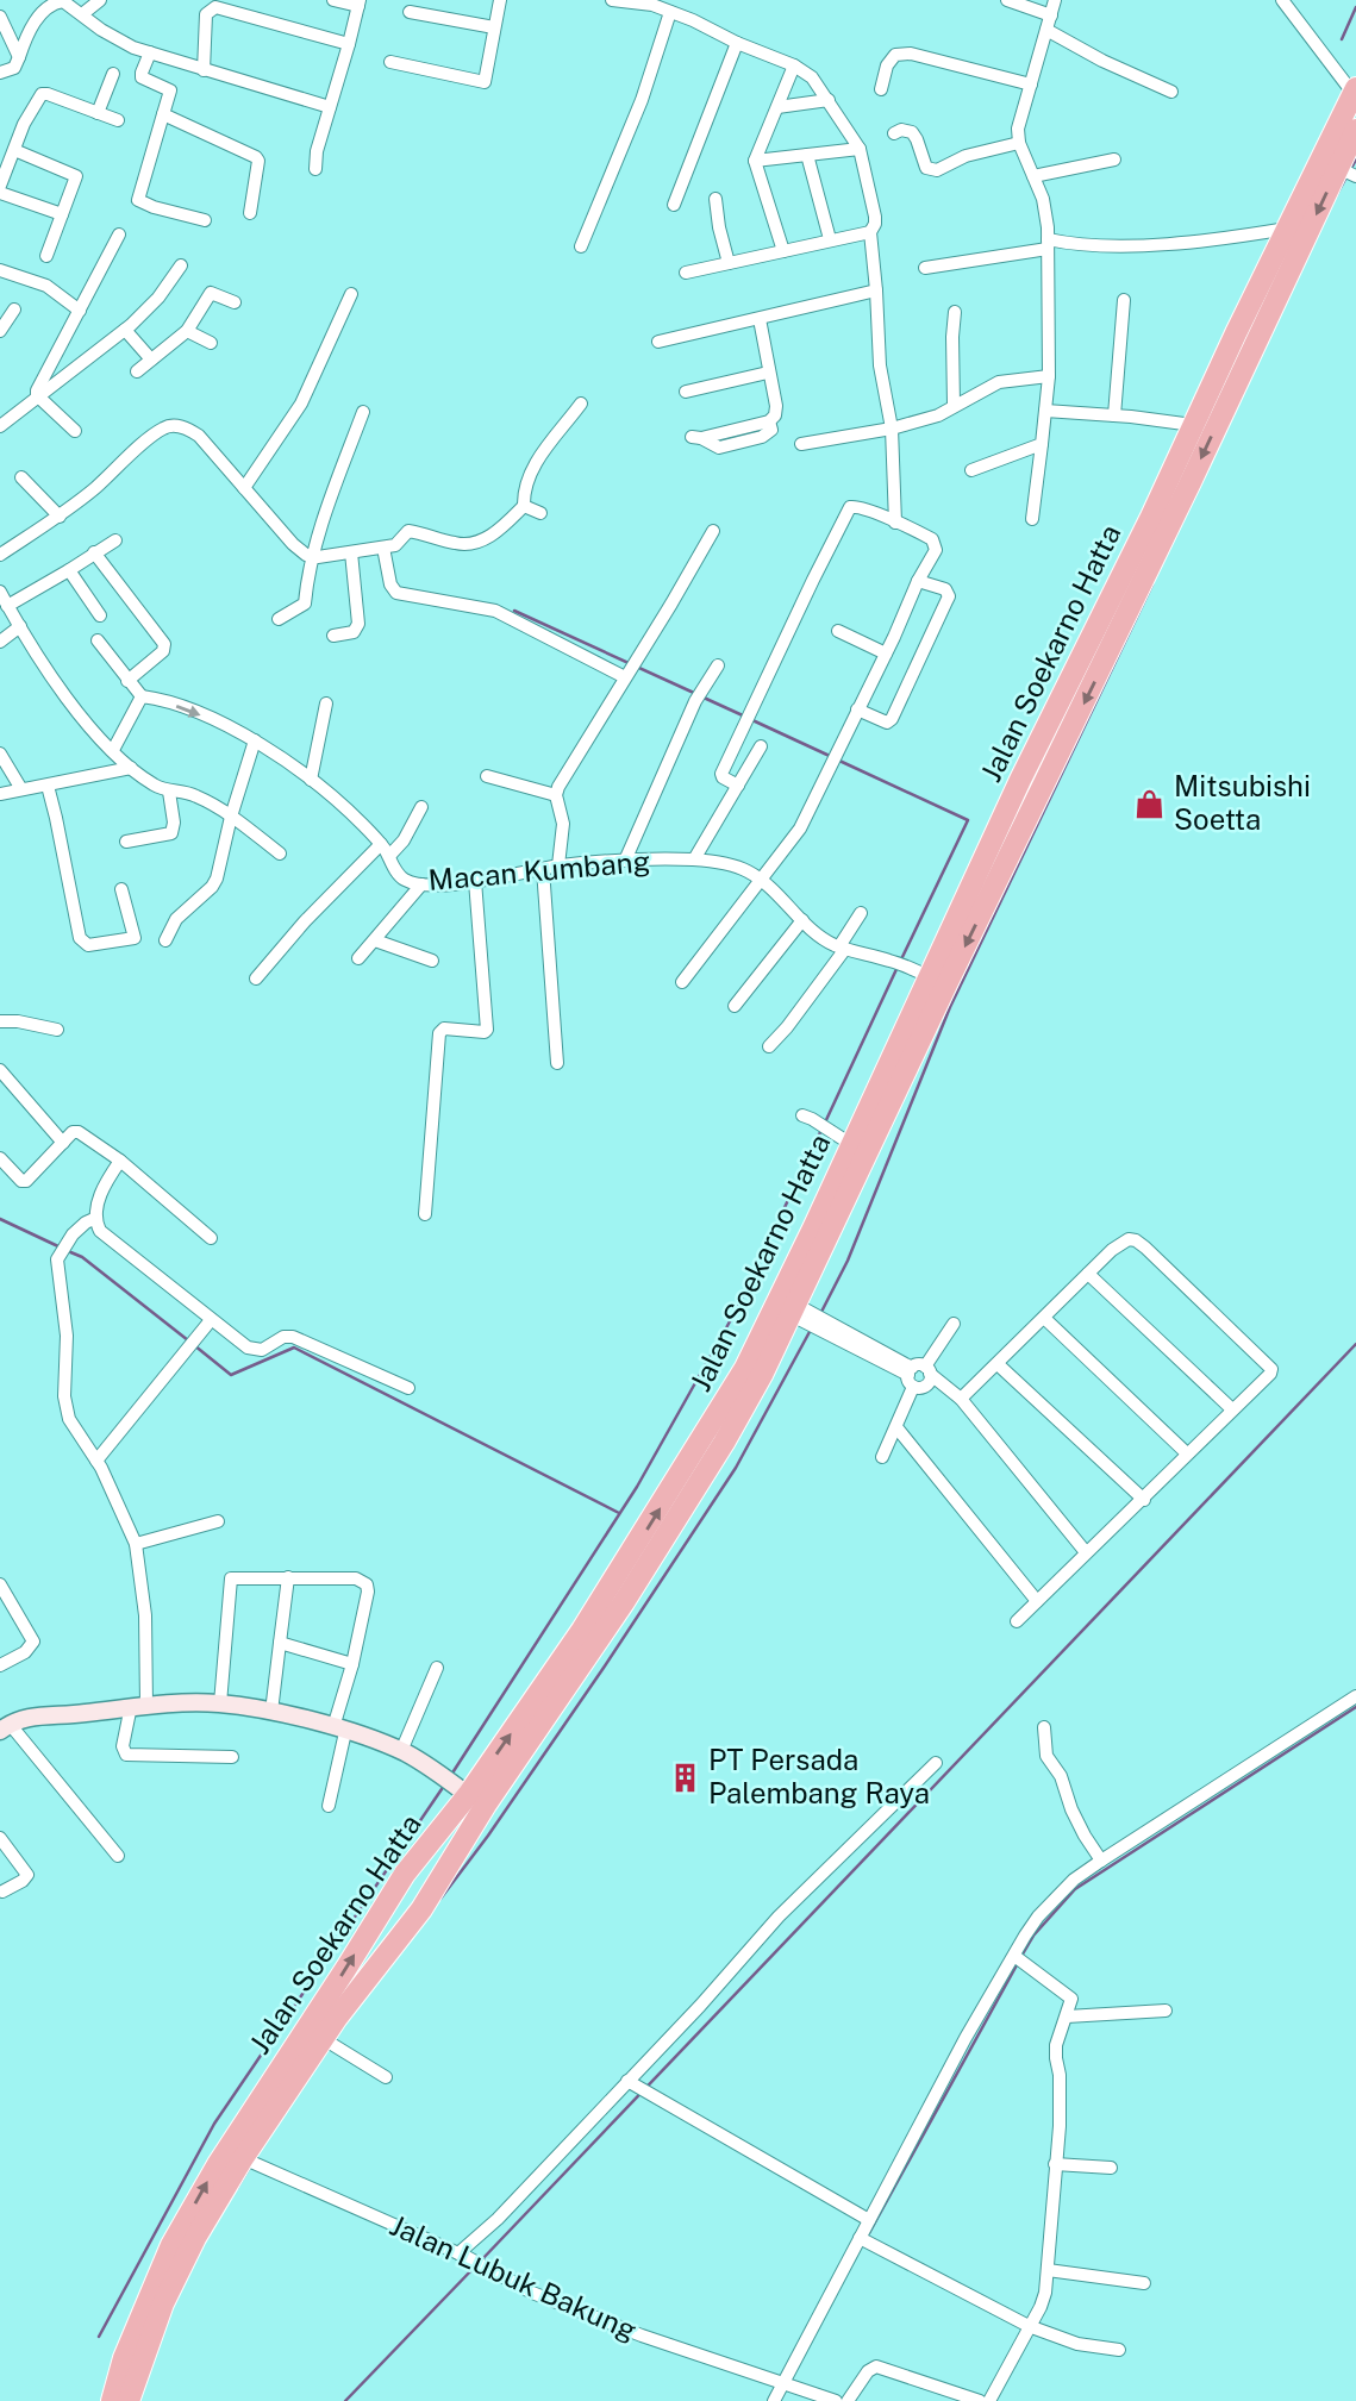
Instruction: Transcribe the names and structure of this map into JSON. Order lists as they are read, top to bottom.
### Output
{
  "streets": {
    "highway": ["Jalan Soekarno Hatta"],
    "street": ["Macan Kumbang", "Jalan Lubuk Bakung"]
  },
  "crossings": [
    ["Jalan Soekarno Hatta", "Macan Kumbang"],
    ["Jalan Soekarno Hatta", "Jalan Lubuk Bakung"]
  ],
  "places": {
    "shop": ["Mitsubishi Soetta"],
    "building": ["PT Persada Palembang Raya"]
  }
}
